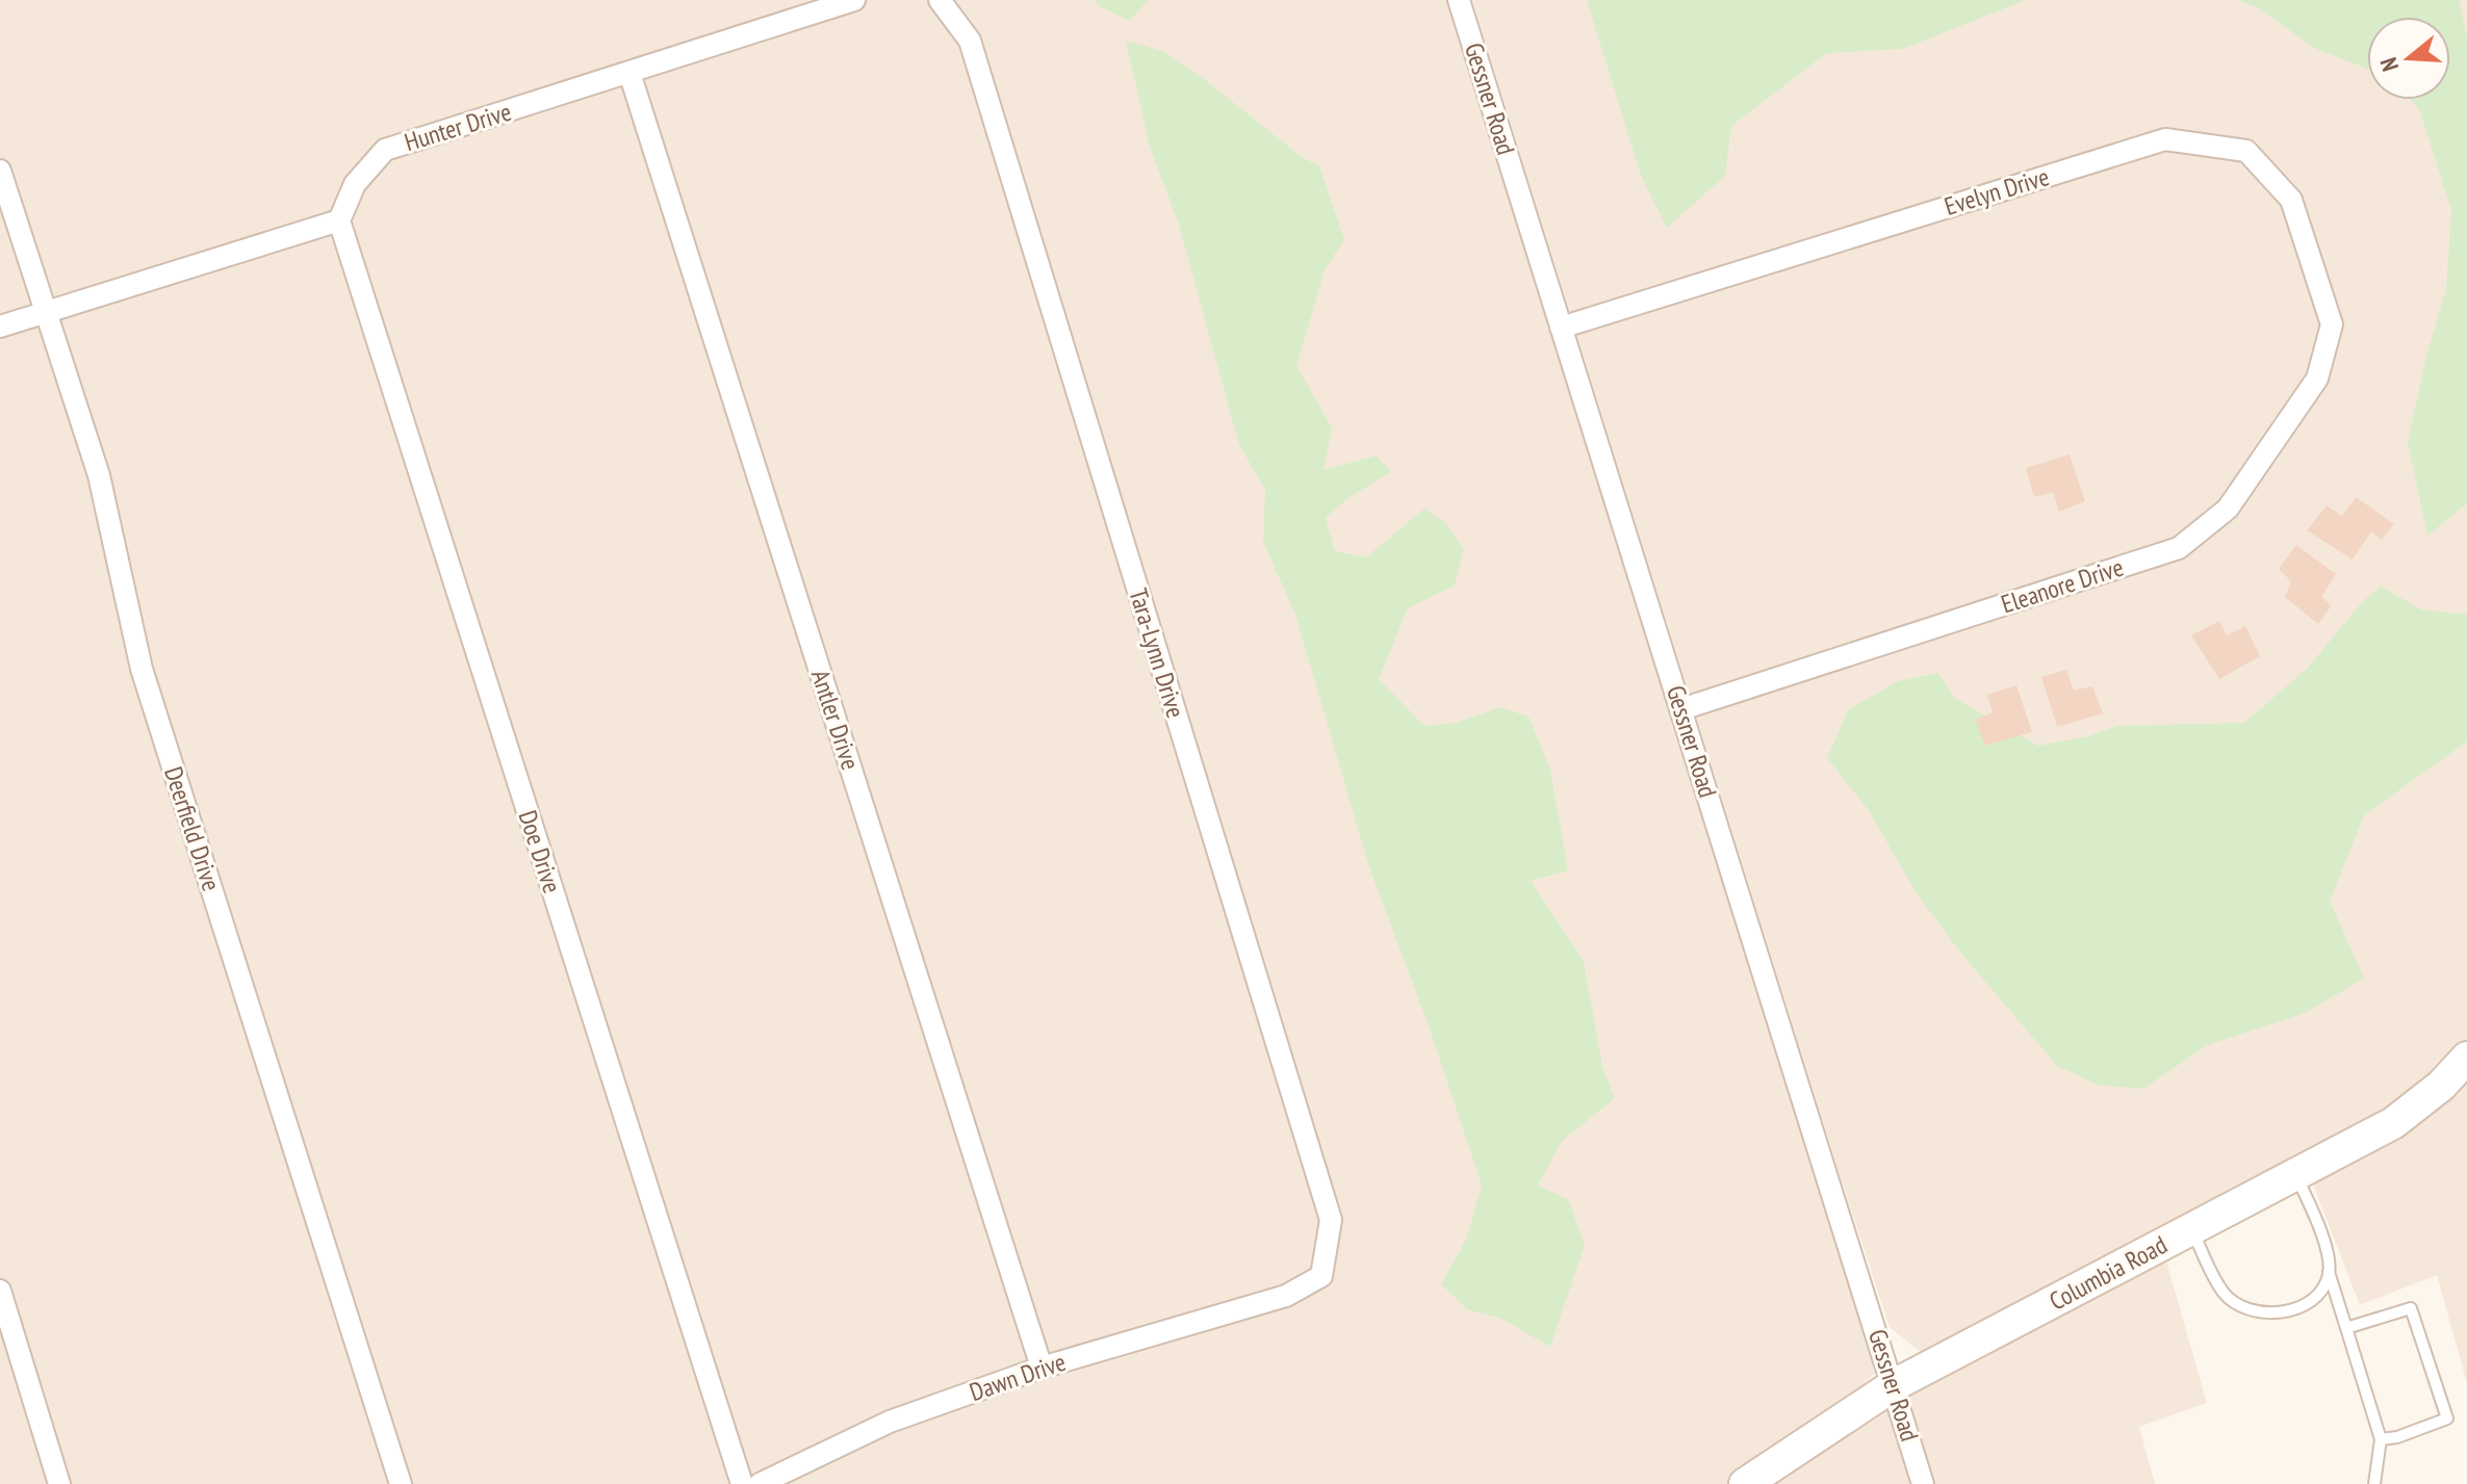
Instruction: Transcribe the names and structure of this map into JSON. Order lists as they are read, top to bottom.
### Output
{
  "streets": {
    "main road": ["Columbia Road"],
    "street": [
      "Gessner Road",
      "Hunter Drive",
      "Evelyn Drive",
      "Eleanore Drive",
      "Tara-Lynn Drive",
      "Antler Drive",
      "Deerfield Drive",
      "Doe Drive",
      "Dawn Drive"
    ]
  },
  "crossings": [
    ["Gessner Road", "Evelyn Drive"],
    ["Gessner Road", "Eleanore Drive"],
    ["Gessner Road", "Columbia Road"],
    ["Hunter Drive", "Antler Drive"],
    ["Hunter Drive", "Doe Drive"],
    ["Evelyn Drive", "Eleanore Drive"],
    ["Tara-Lynn Drive", "Dawn Drive"],
    ["Antler Drive", "Dawn Drive"]
  ],
  "north": "left"
}
